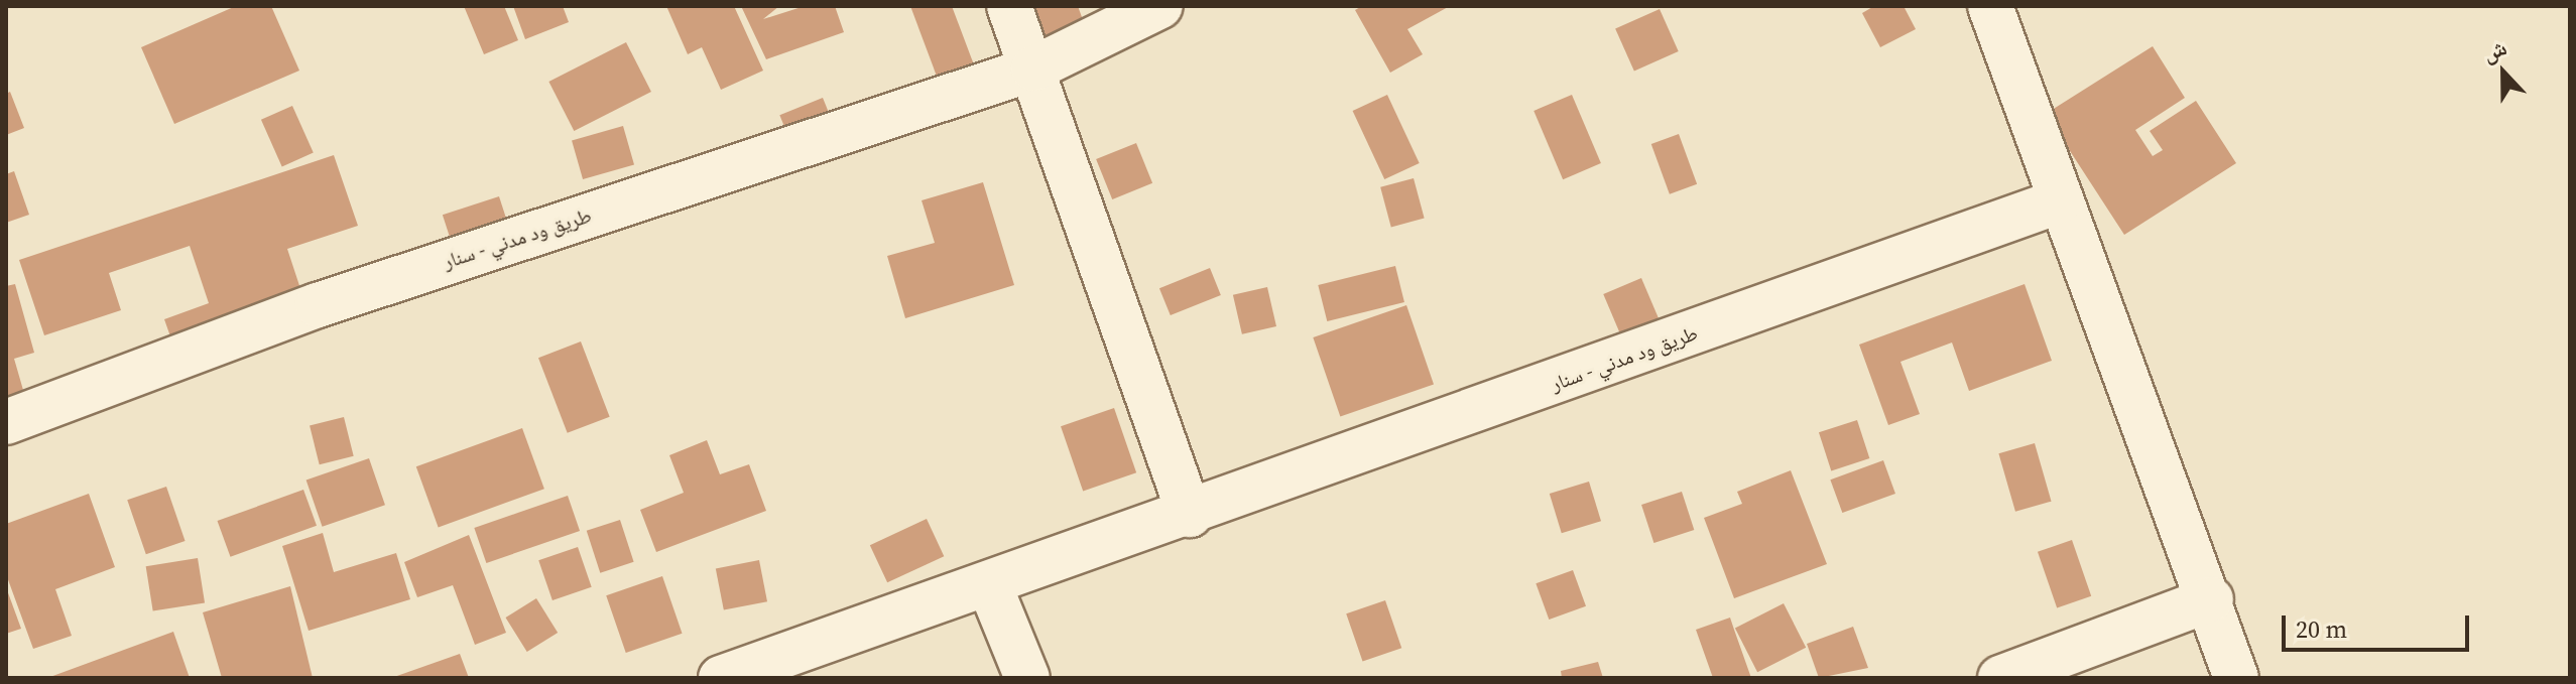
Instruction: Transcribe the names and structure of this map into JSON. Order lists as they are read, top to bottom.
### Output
{
  "streets": {
    "street": ["طريق ود مدني - سنار"]
  },
  "scale_bar": "20 m",
  "north": "top"
}
